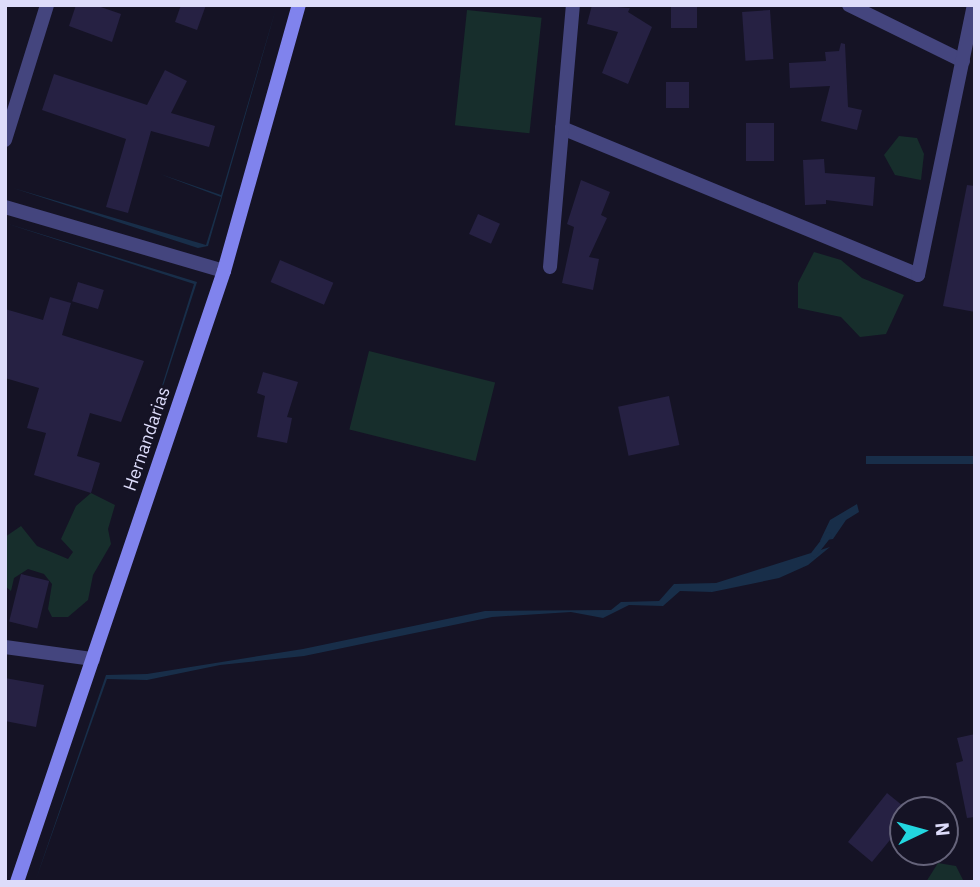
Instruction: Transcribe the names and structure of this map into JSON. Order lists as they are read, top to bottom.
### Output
{
  "streets": {
    "street": ["Hernandarias"]
  },
  "north": "right"
}
